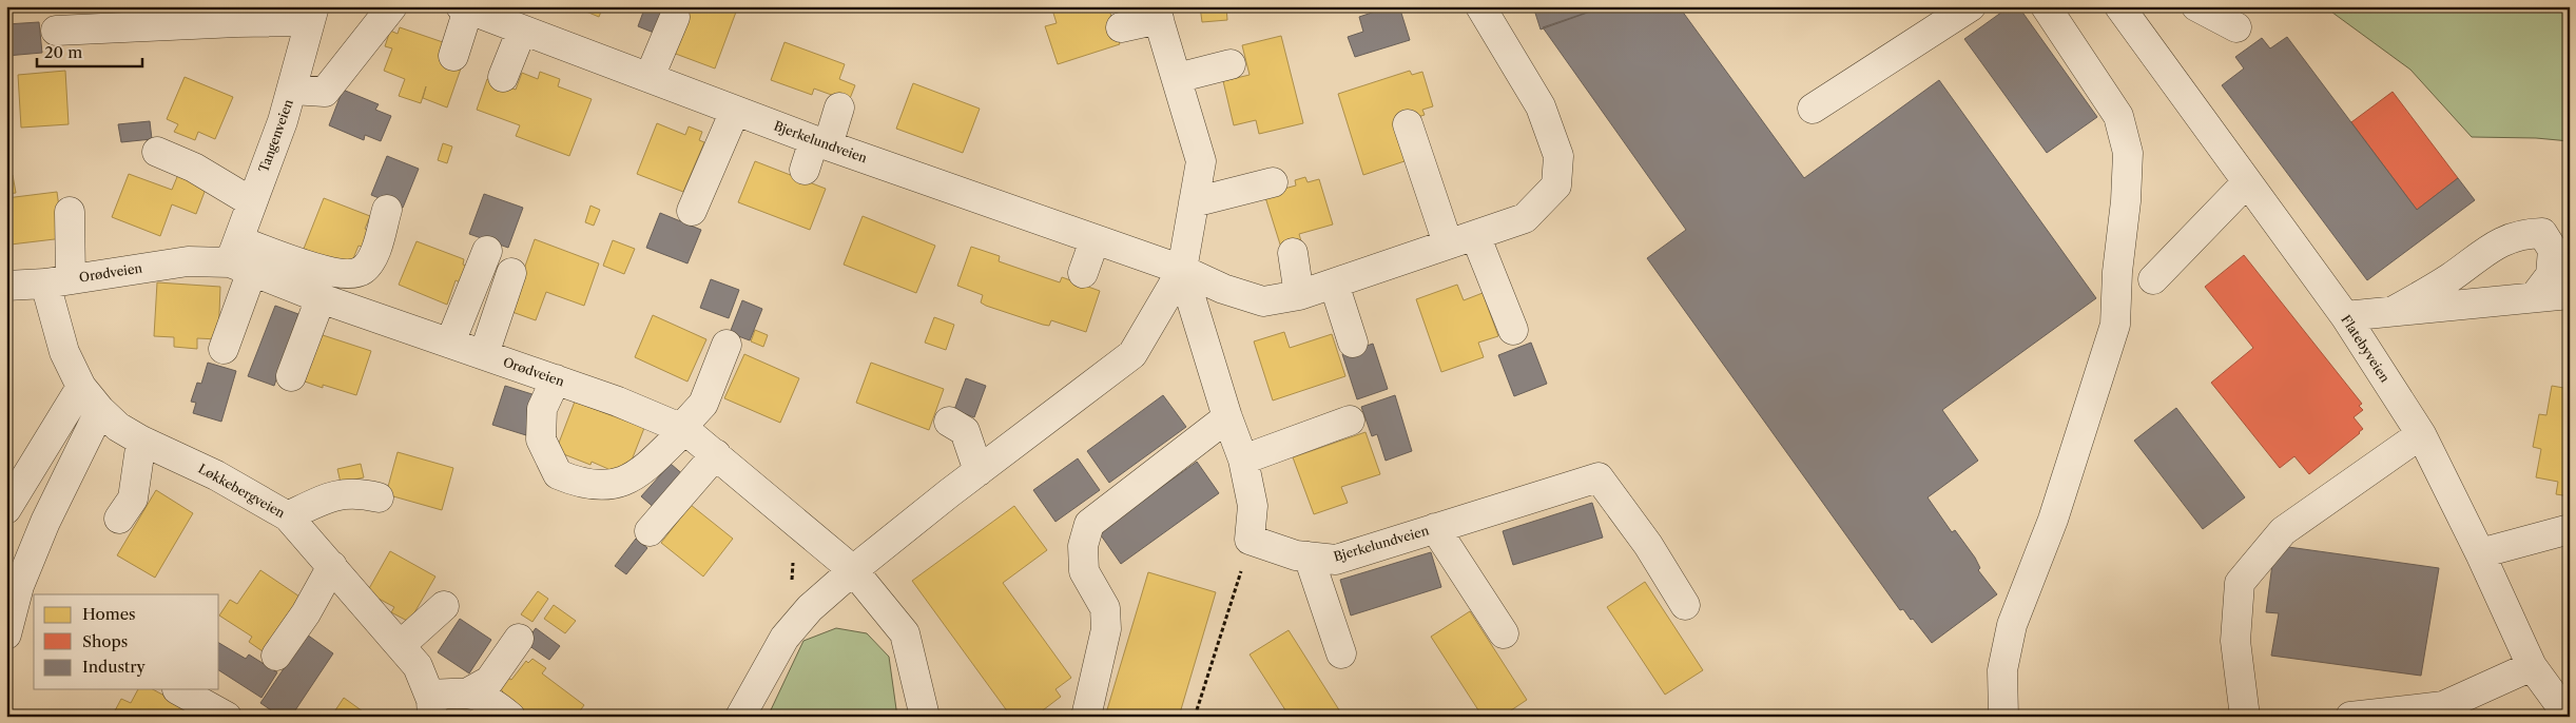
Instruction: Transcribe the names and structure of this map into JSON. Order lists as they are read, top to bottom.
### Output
{
  "streets": {
    "street": [
      "Tangenveien",
      "Bjerkelundveien",
      "Orødveien",
      "Flatebyveien",
      "Løkkebergveien"
    ]
  },
  "crossings": [
    ["Tangenveien", "Orødveien"],
    ["Orødveien", "Løkkebergveien"]
  ],
  "legend": ["Homes", "Shops", "Industry"],
  "scale_bar": "20 m"
}
